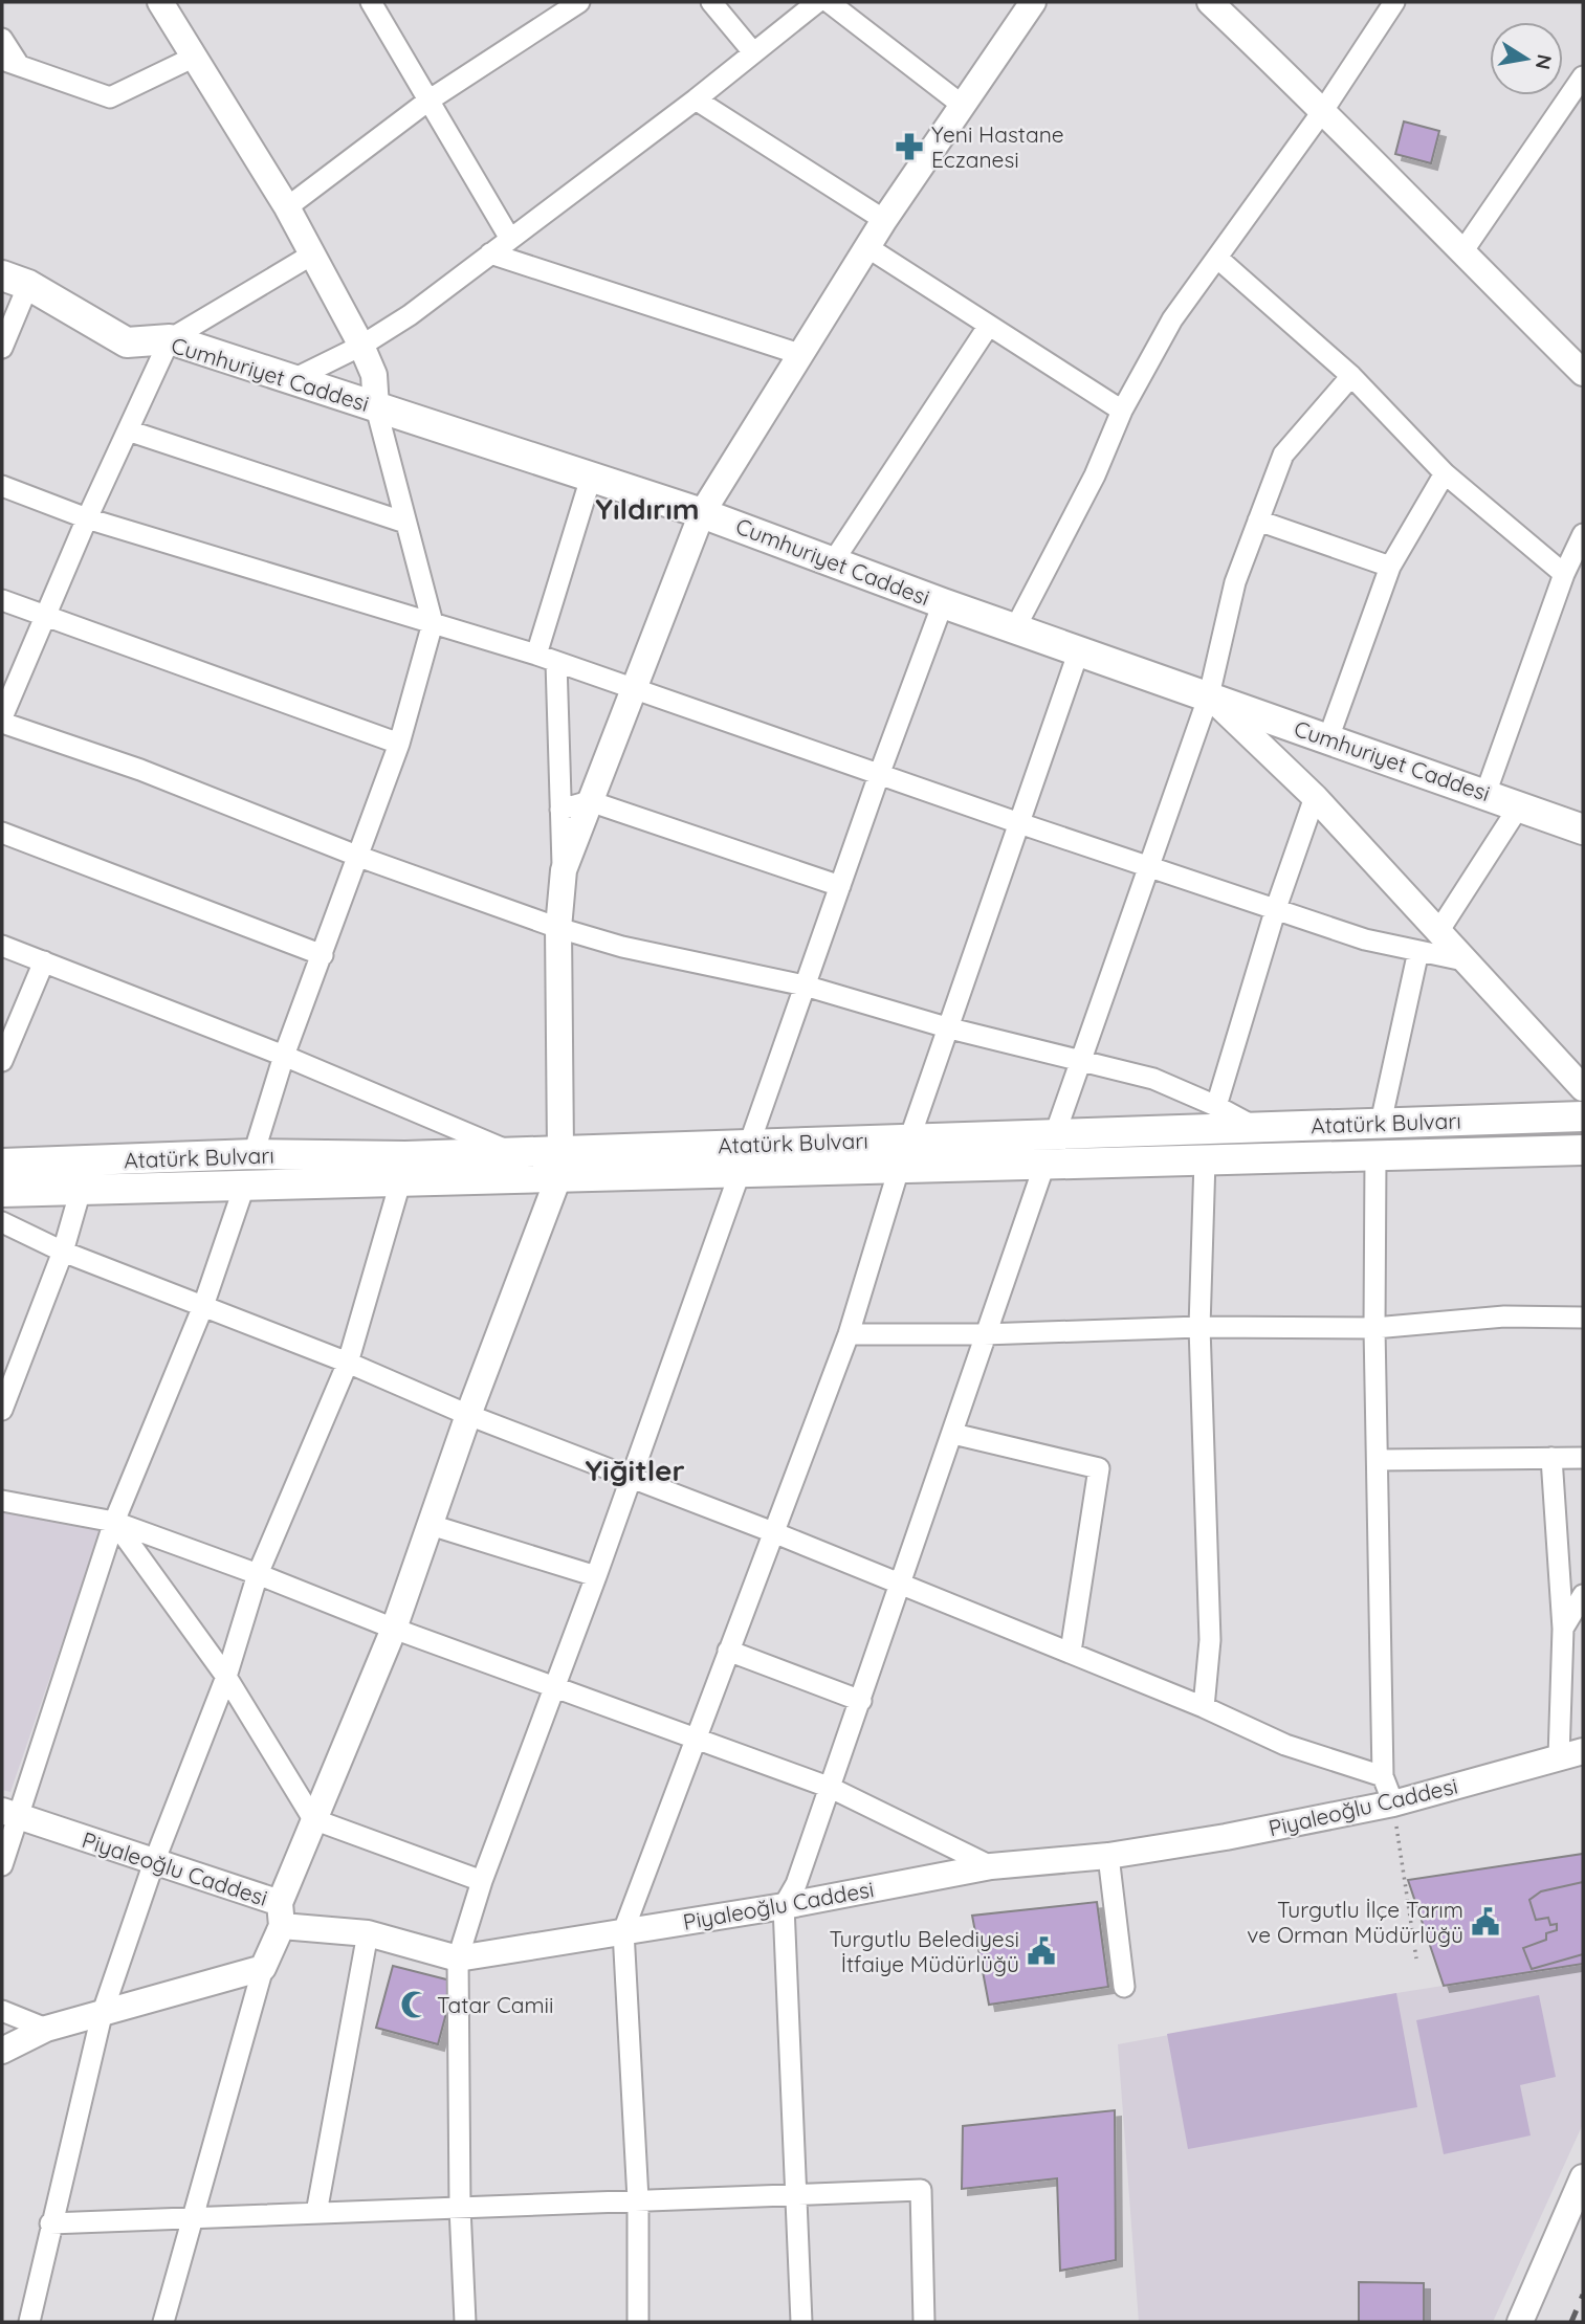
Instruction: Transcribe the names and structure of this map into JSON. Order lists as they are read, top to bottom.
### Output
{
  "streets": {
    "main road": ["Cumhuriyet Caddesi", "Atatürk Bulvarı"],
    "street": ["Piyaleoğlu Caddesi"]
  },
  "districts": ["Yıldırım", "Yiğitler"],
  "places": {
    "pharmacy": ["Yeni Hastane Eczanesi"],
    "public building": ["Turgutlu İlçe Tarım ve Orman Müdürlüğü", "Turgutlu Belediyesi İtfaiye Müdürlüğü"],
    "mosque": ["Tatar Camii"]
  },
  "north": "right"
}
